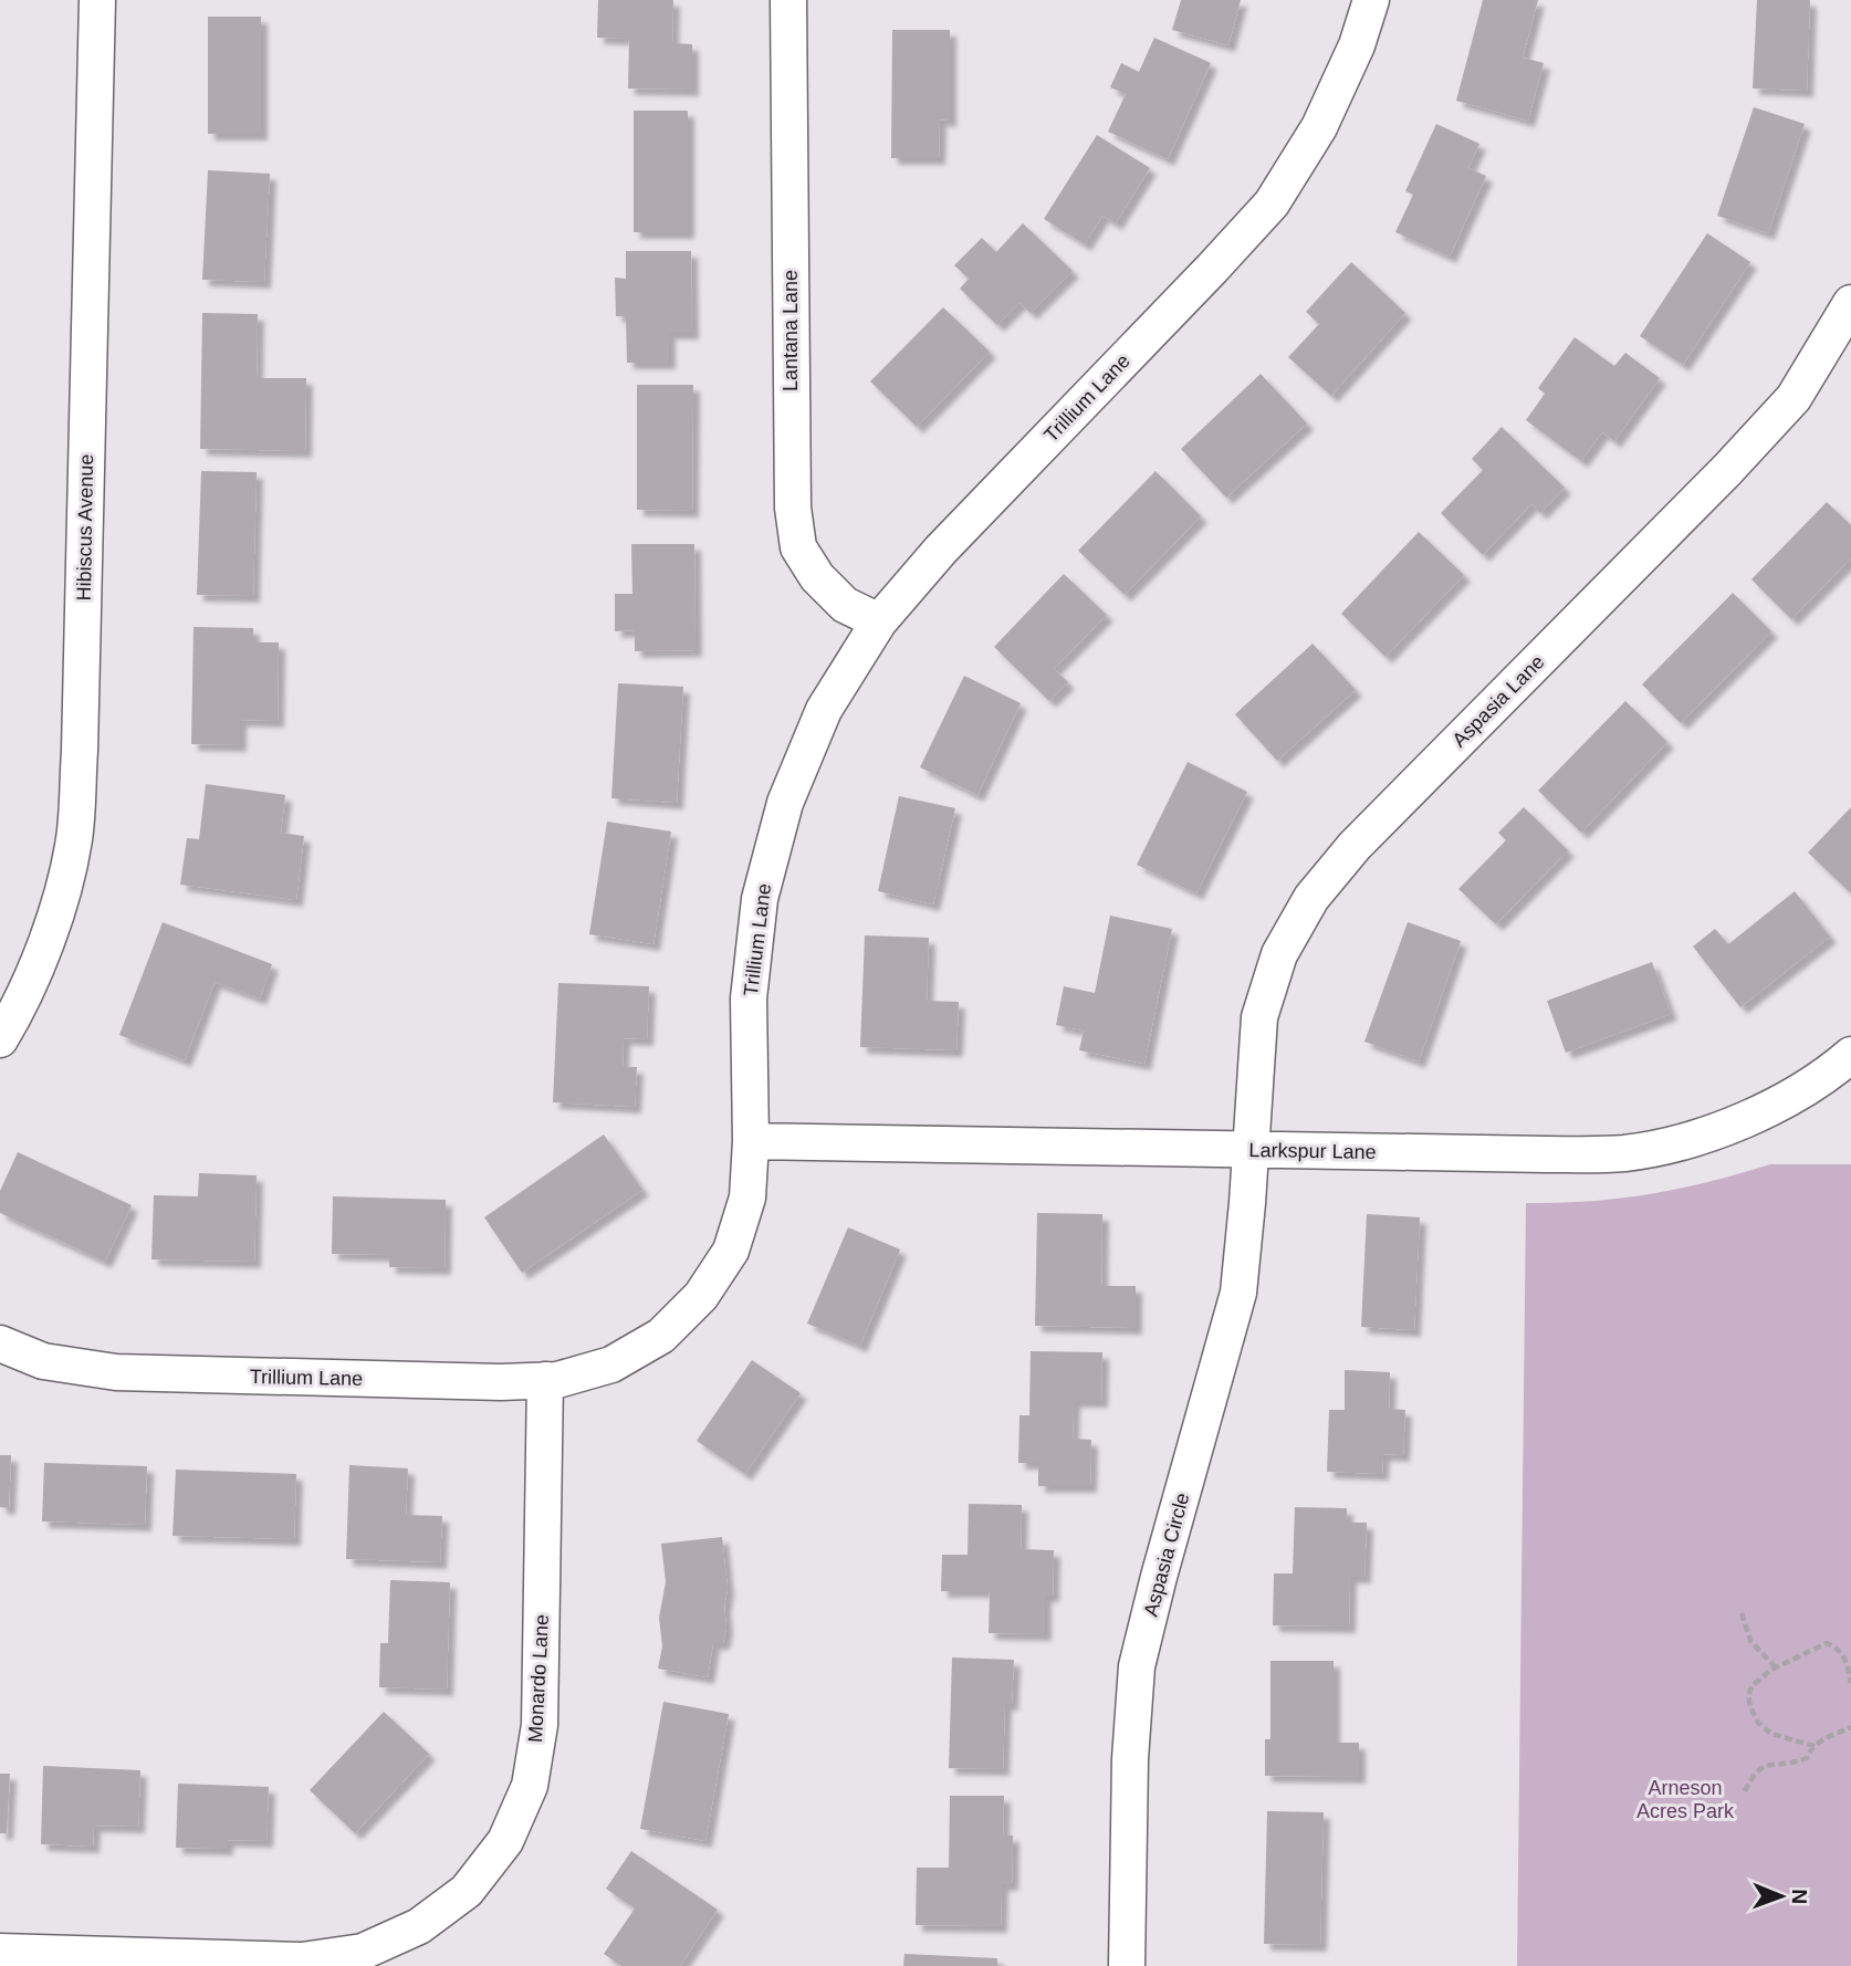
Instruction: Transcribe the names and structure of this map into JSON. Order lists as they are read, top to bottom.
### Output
{
  "streets": {
    "street": [
      "Lantana Lane",
      "Trillium Lane",
      "Hibiscus Avenue",
      "Aspasia Lane",
      "Larkspur Lane",
      "Aspasia Circle",
      "Monardo Lane"
    ]
  },
  "crossings": [
    ["Lantana Lane", "Trillium Lane"],
    ["Trillium Lane", "Larkspur Lane"],
    ["Trillium Lane", "Monardo Lane"],
    ["Aspasia Lane", "Larkspur Lane"],
    ["Aspasia Lane", "Aspasia Circle"],
    ["Larkspur Lane", "Aspasia Circle"]
  ],
  "parks": ["Arneson Acres Park"],
  "north": "right"
}
